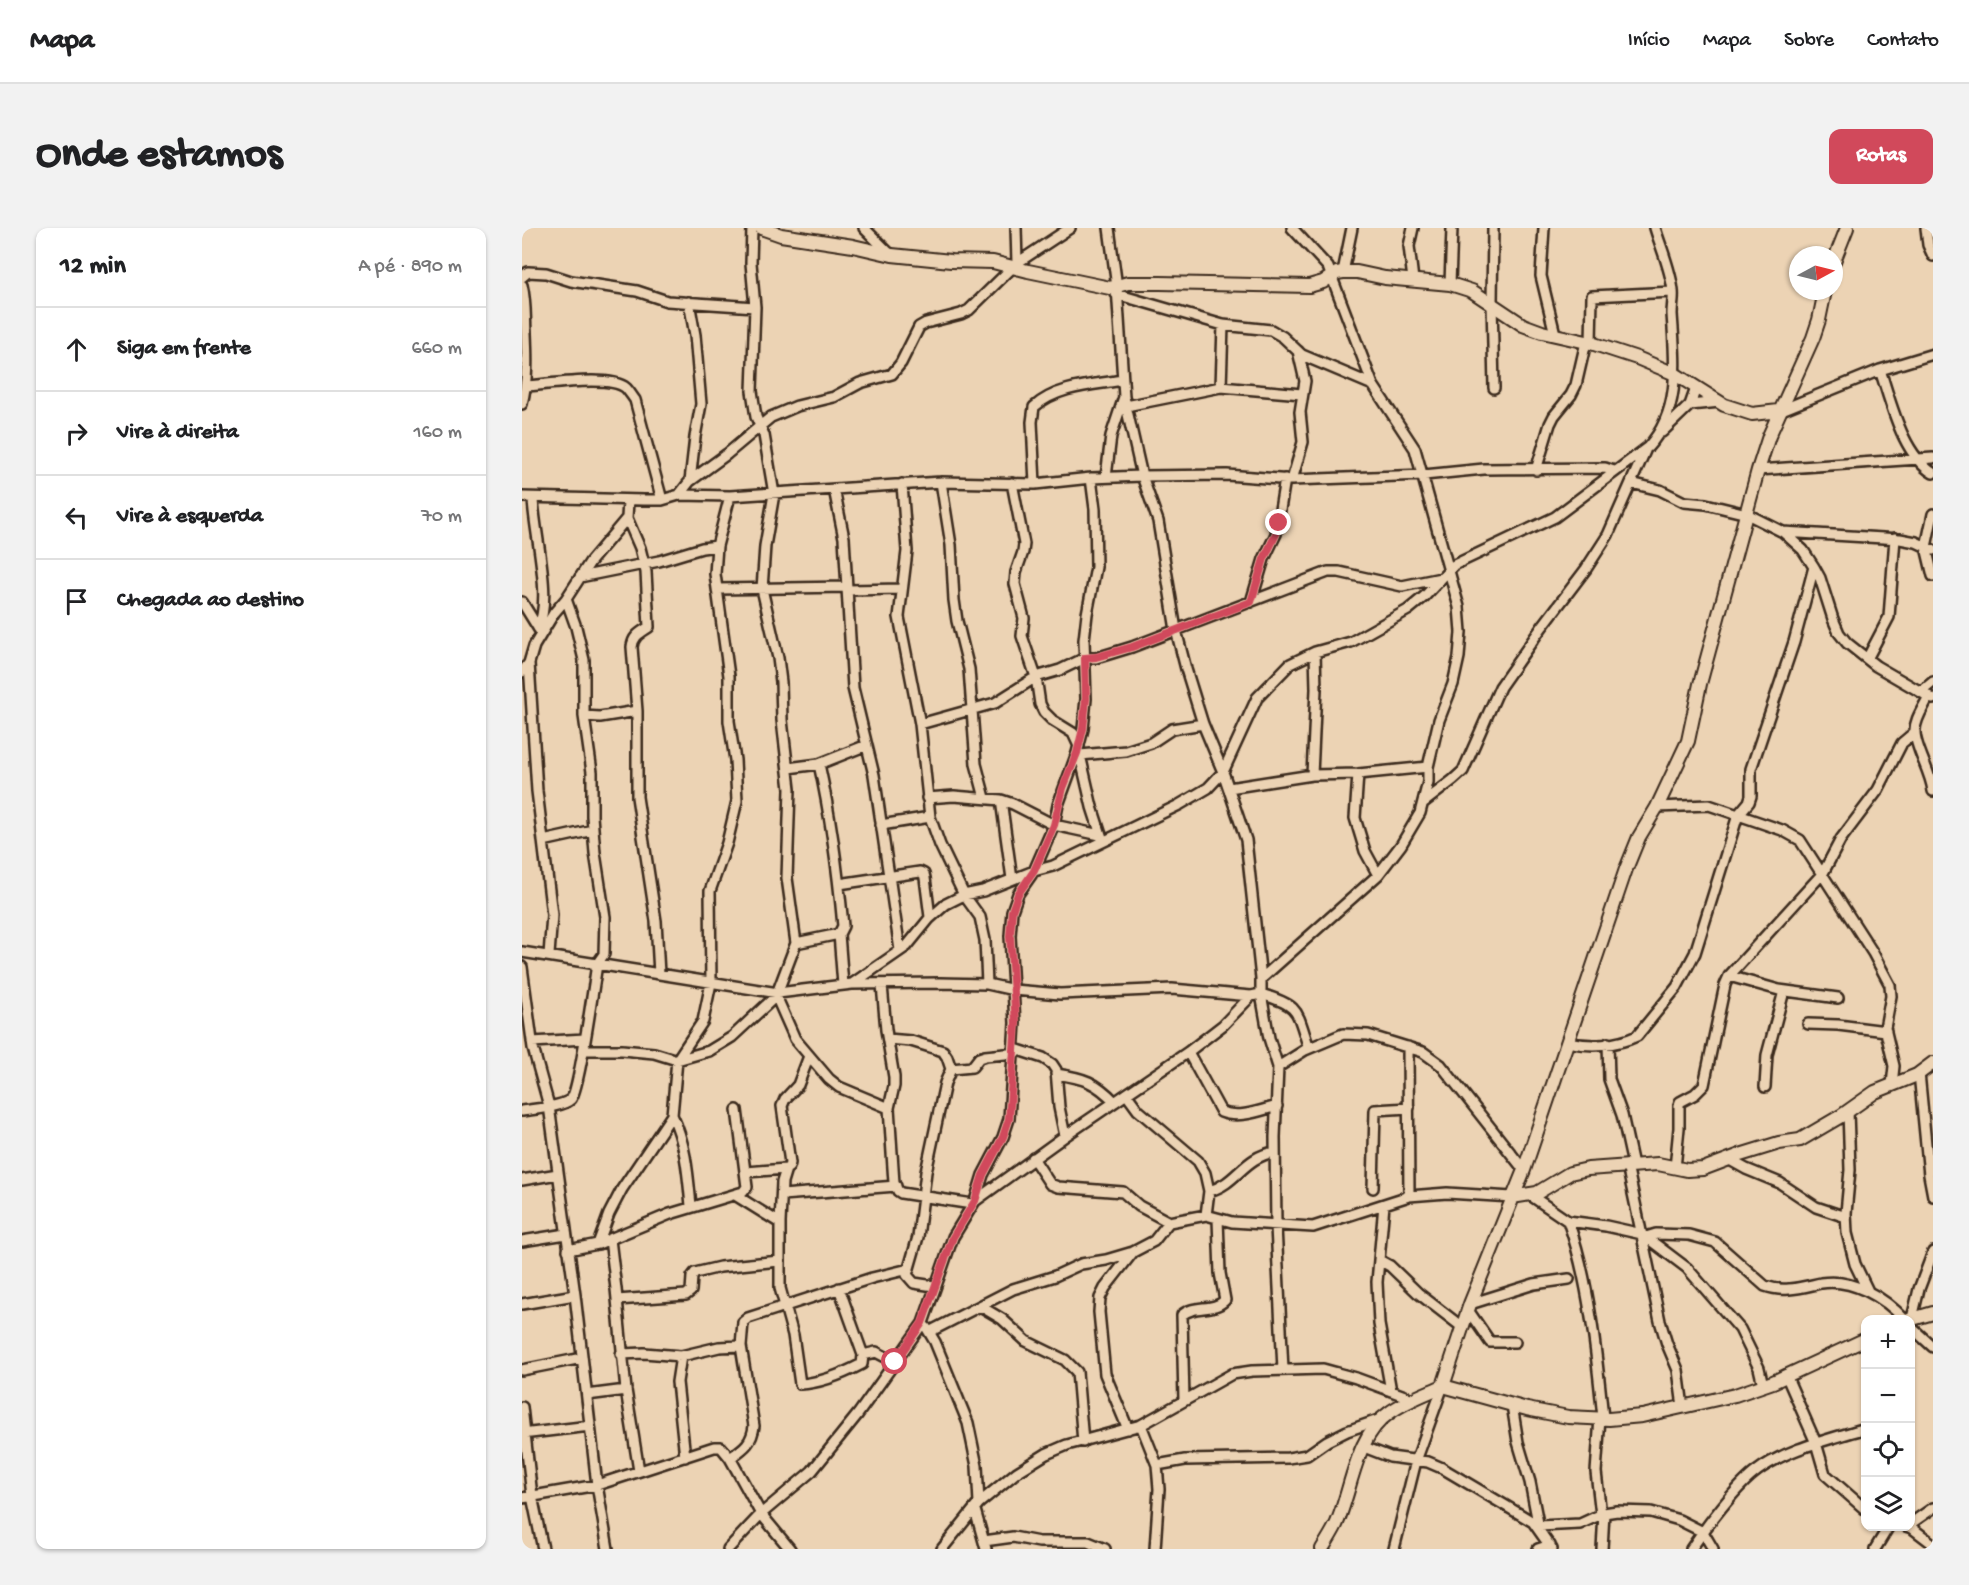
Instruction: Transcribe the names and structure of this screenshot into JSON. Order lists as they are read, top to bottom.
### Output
{
  "north": "right",
  "page": {
    "header": "Mapa",
    "nav": [
      "Início",
      "Mapa",
      "Sobre",
      "Contato"
    ],
    "buttons": "Rotas",
    "title": "Onde estamos",
    "heading": ["12 min", "A pé · 890 m"],
    "list": [
      ["Siga em frente", "660 m"],
      ["Vire à direita", "160 m"],
      ["Vire à esquerda", "70 m"],
      "Chegada ao destino"
    ],
    "map_buttons": ["+", "−"]
  }
}
